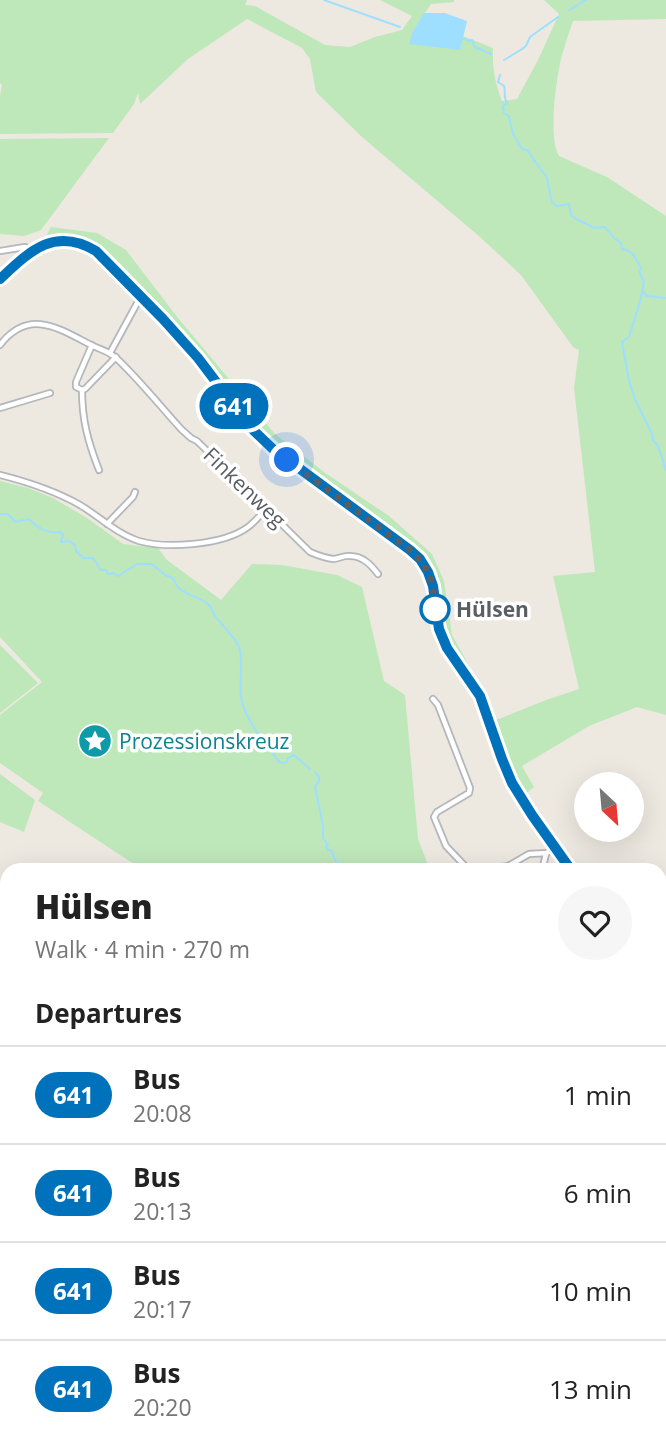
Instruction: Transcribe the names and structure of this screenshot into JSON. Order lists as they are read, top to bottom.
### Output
{
  "streets": {
    "street": ["Finkenweg"]
  },
  "places": {
    "other": ["Hülsen"],
    "place": ["Prozessionskreuz"]
  },
  "lines": ["bus line 641"],
  "north": "bottom right",
  "page": {
    "on_map": "641",
    "heading": [
      ["Hülsen", "Walk · 4 min · 270 m"],
      "Departures"
    ],
    "list": [
      {
        "mark": "641",
        "name": "Bus",
        "note": "20:08",
        "value": "1 min"
      },
      {
        "mark": "641",
        "name": "Bus",
        "note": "20:13",
        "value": "6 min"
      },
      {
        "mark": "641",
        "name": "Bus",
        "note": "20:17",
        "value": "10 min"
      },
      {
        "mark": "641",
        "name": "Bus",
        "note": "20:20",
        "value": "13 min"
      }
    ]
  }
}
